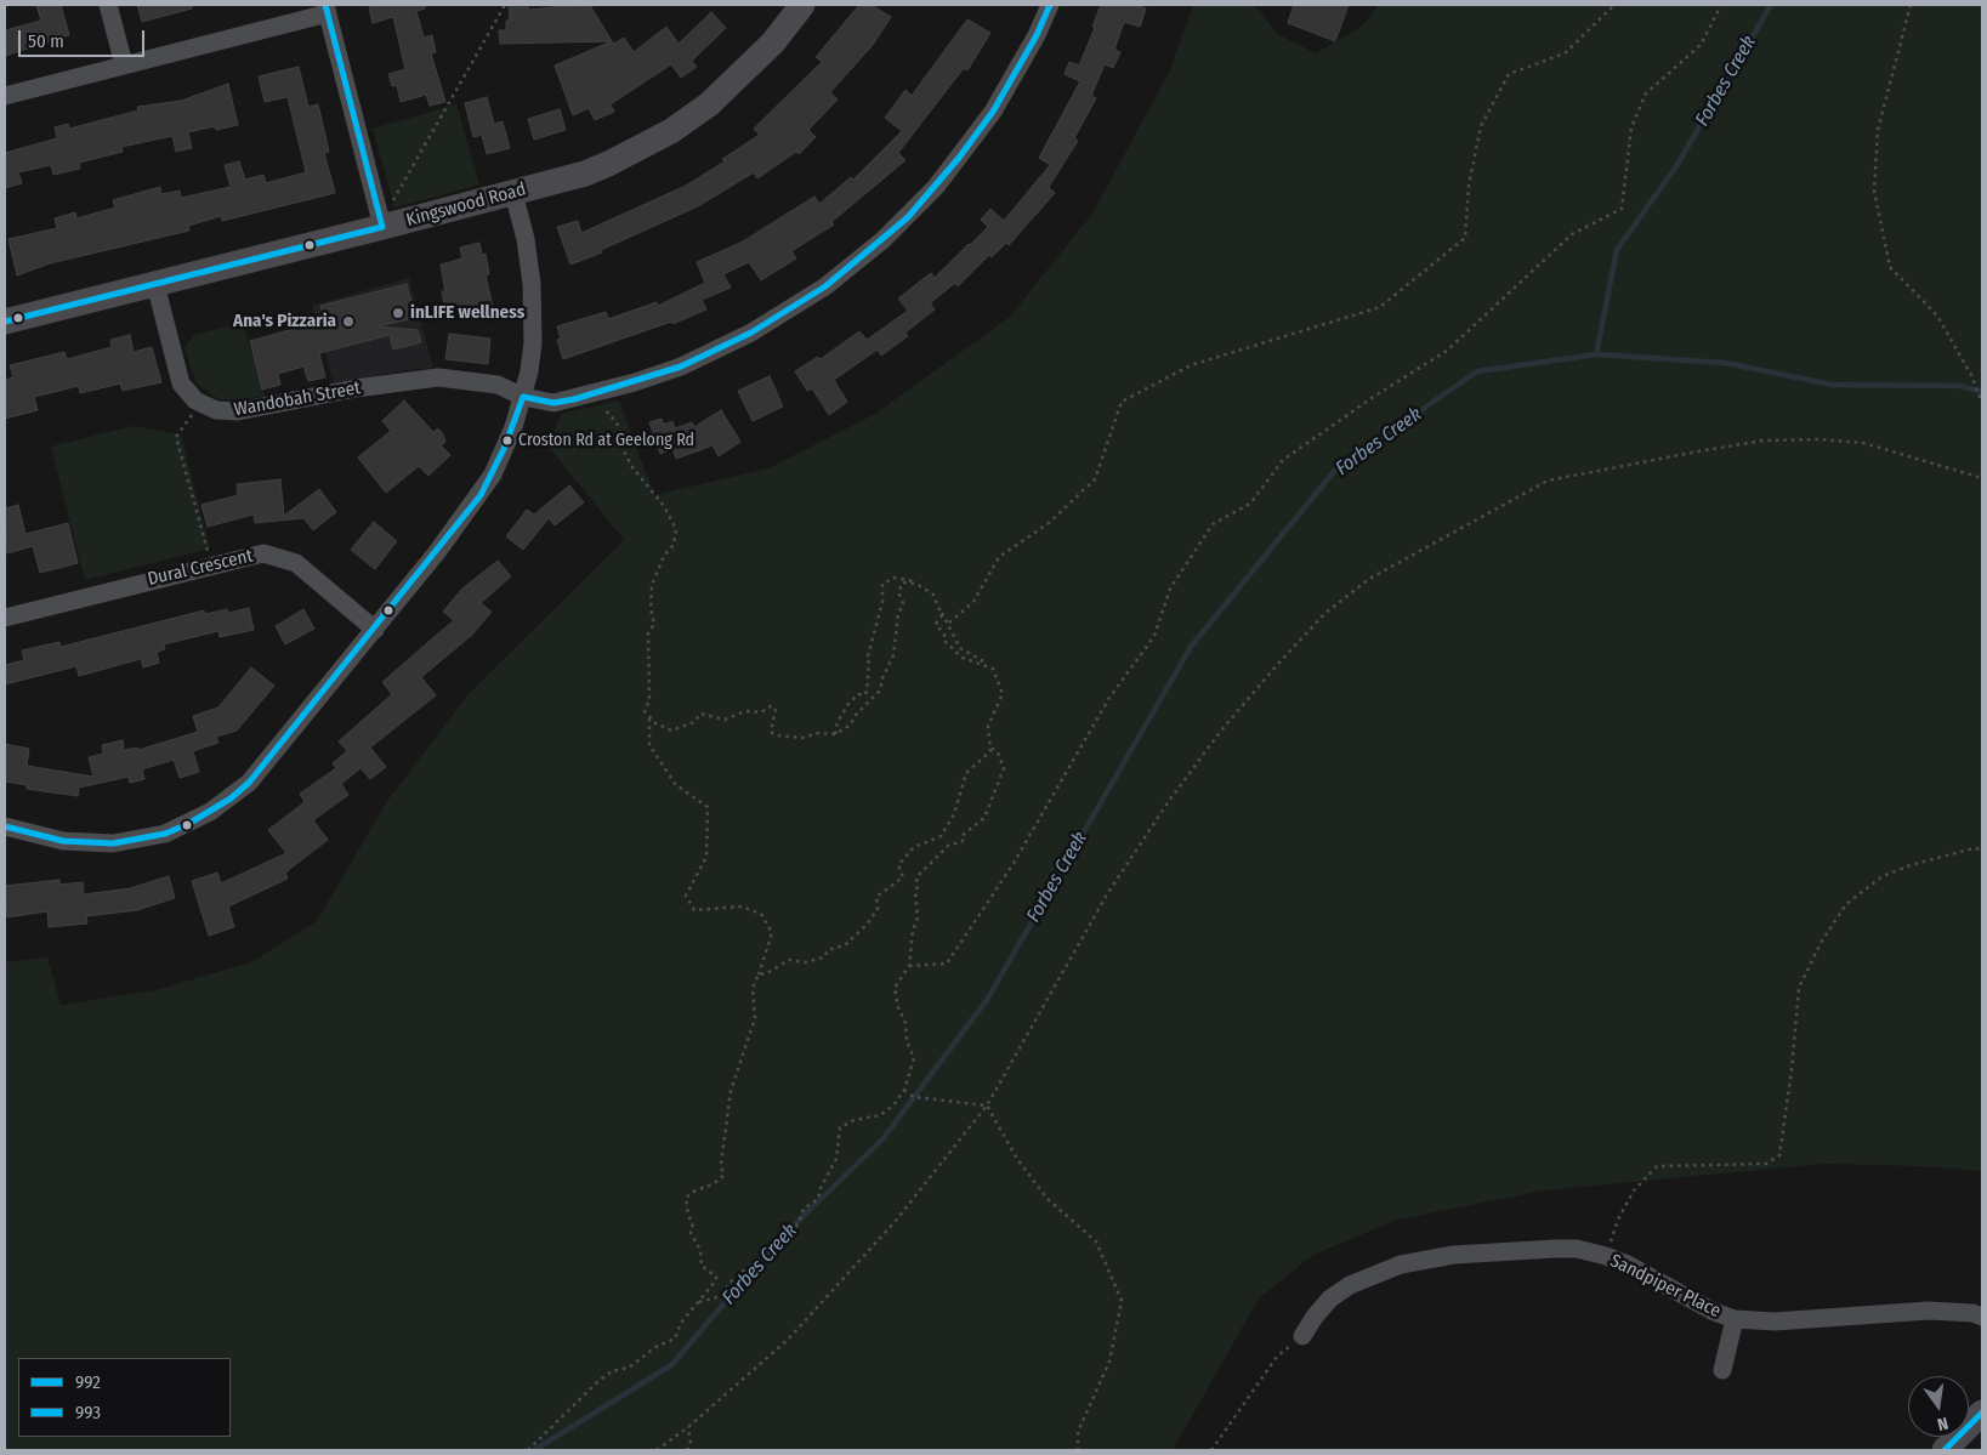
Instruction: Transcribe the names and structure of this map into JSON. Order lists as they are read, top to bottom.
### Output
{
  "streets": {
    "street": [
      "Kingswood Road",
      "Wandobah Street",
      "Dural Crescent",
      "Sandpiper Place"
    ]
  },
  "water": ["Forbes Creek"],
  "places": ["inLIFE wellness", "Ana's Pizzaria", "Croston Rd at Geelong Rd"],
  "lines": ["transit line 992", "transit line 993"],
  "legend": ["992", "993"],
  "scale_bar": "50 m",
  "north": "bottom"
}
